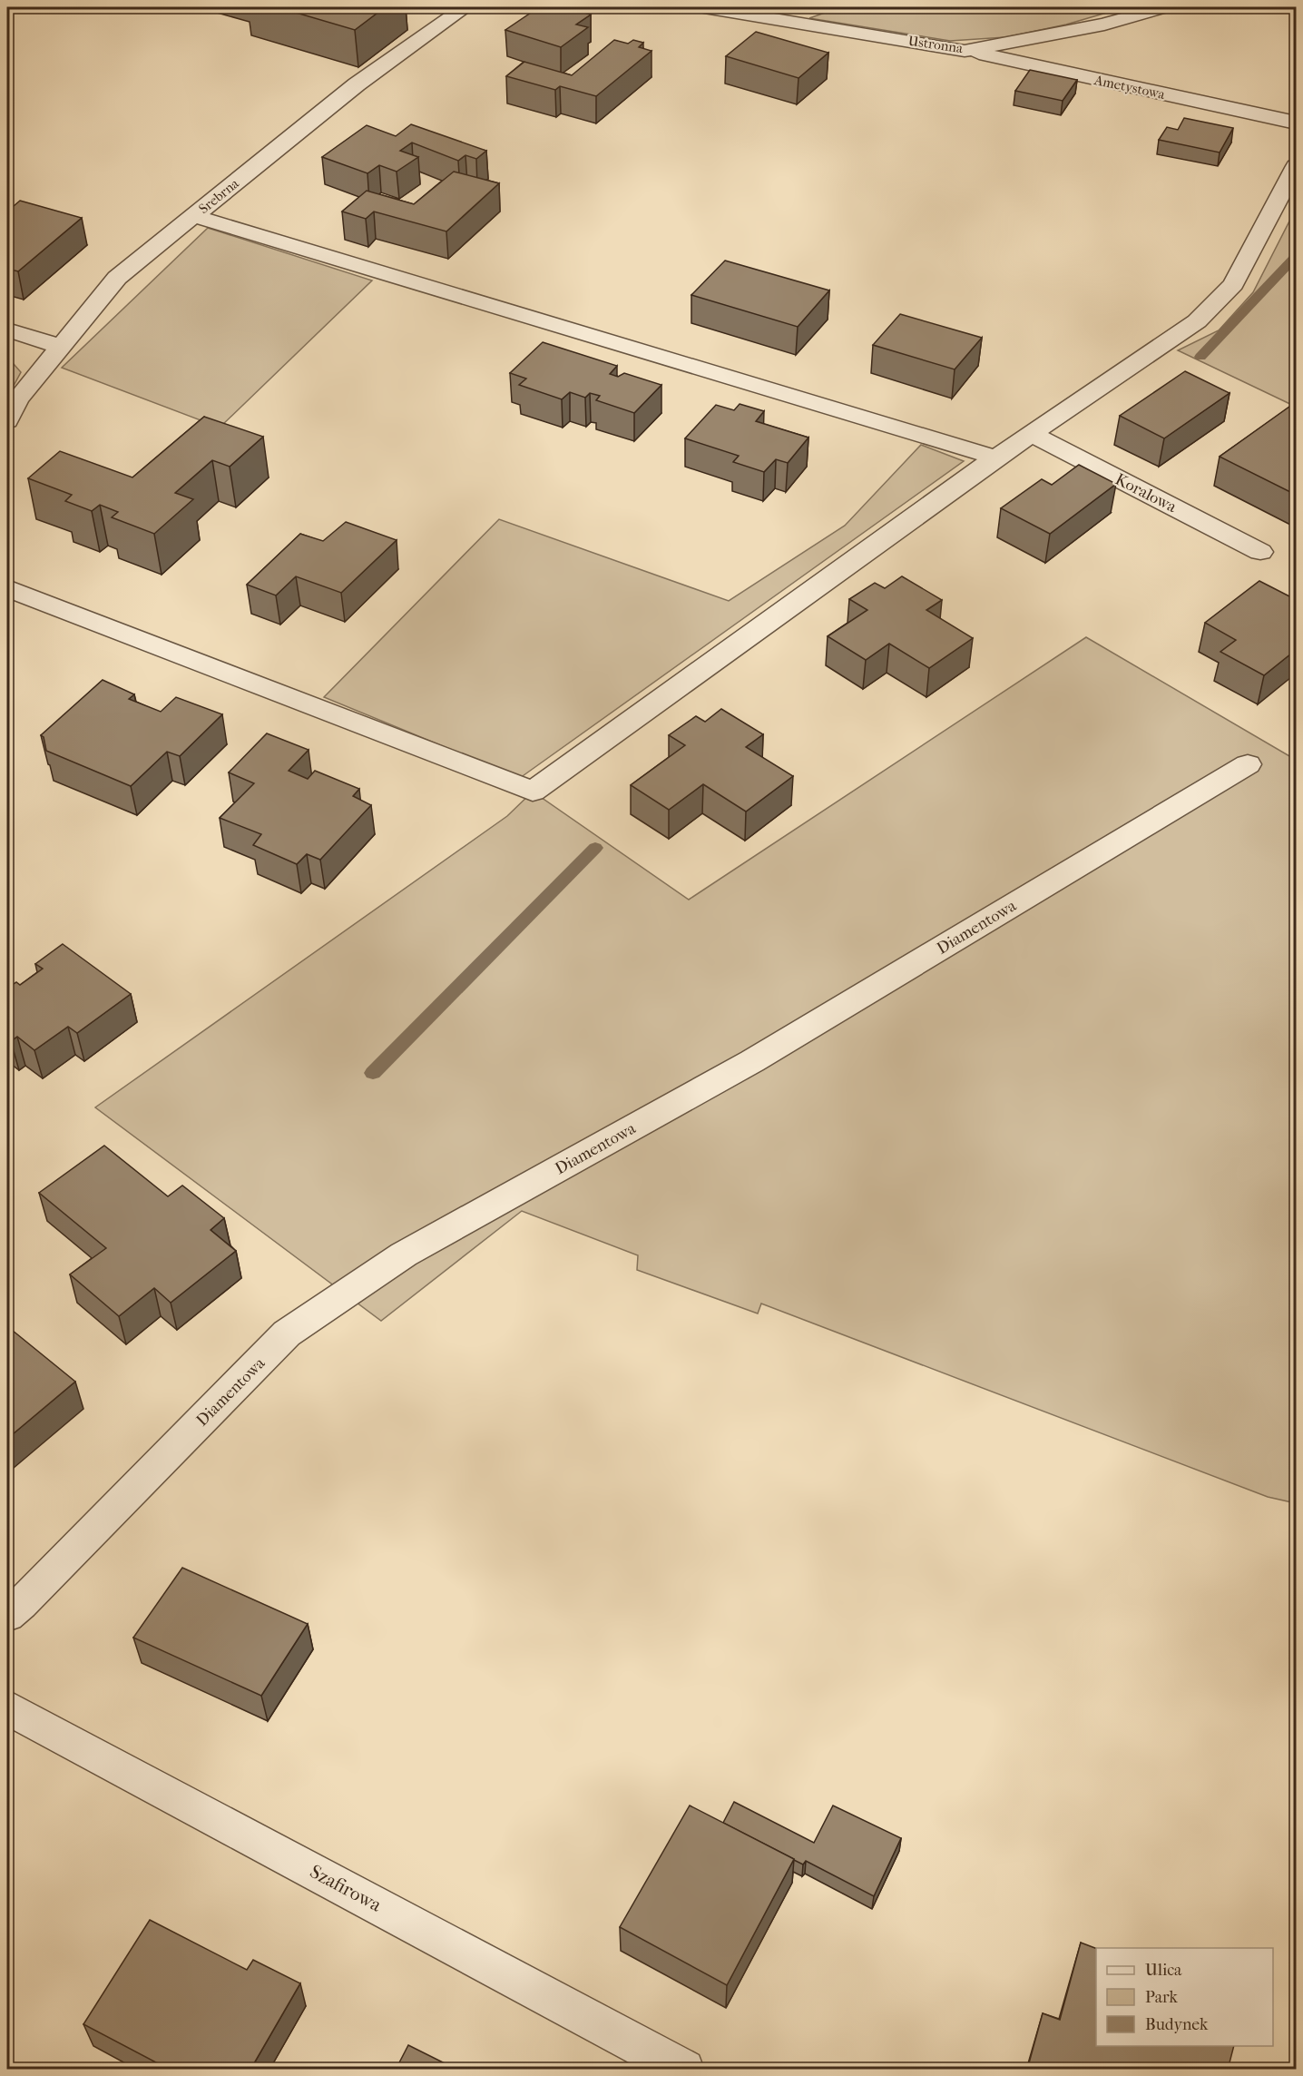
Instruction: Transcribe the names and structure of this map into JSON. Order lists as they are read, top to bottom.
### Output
{
  "streets": {
    "street": [
      "Ustronna",
      "Ametystowa",
      "Srebrna",
      "Koralowa",
      "Diamentowa",
      "Szafirowa"
    ]
  },
  "crossings": [
    ["Ustronna", "Ametystowa"]
  ],
  "legend": ["Ulica", "Park", "Budynek"]
}
